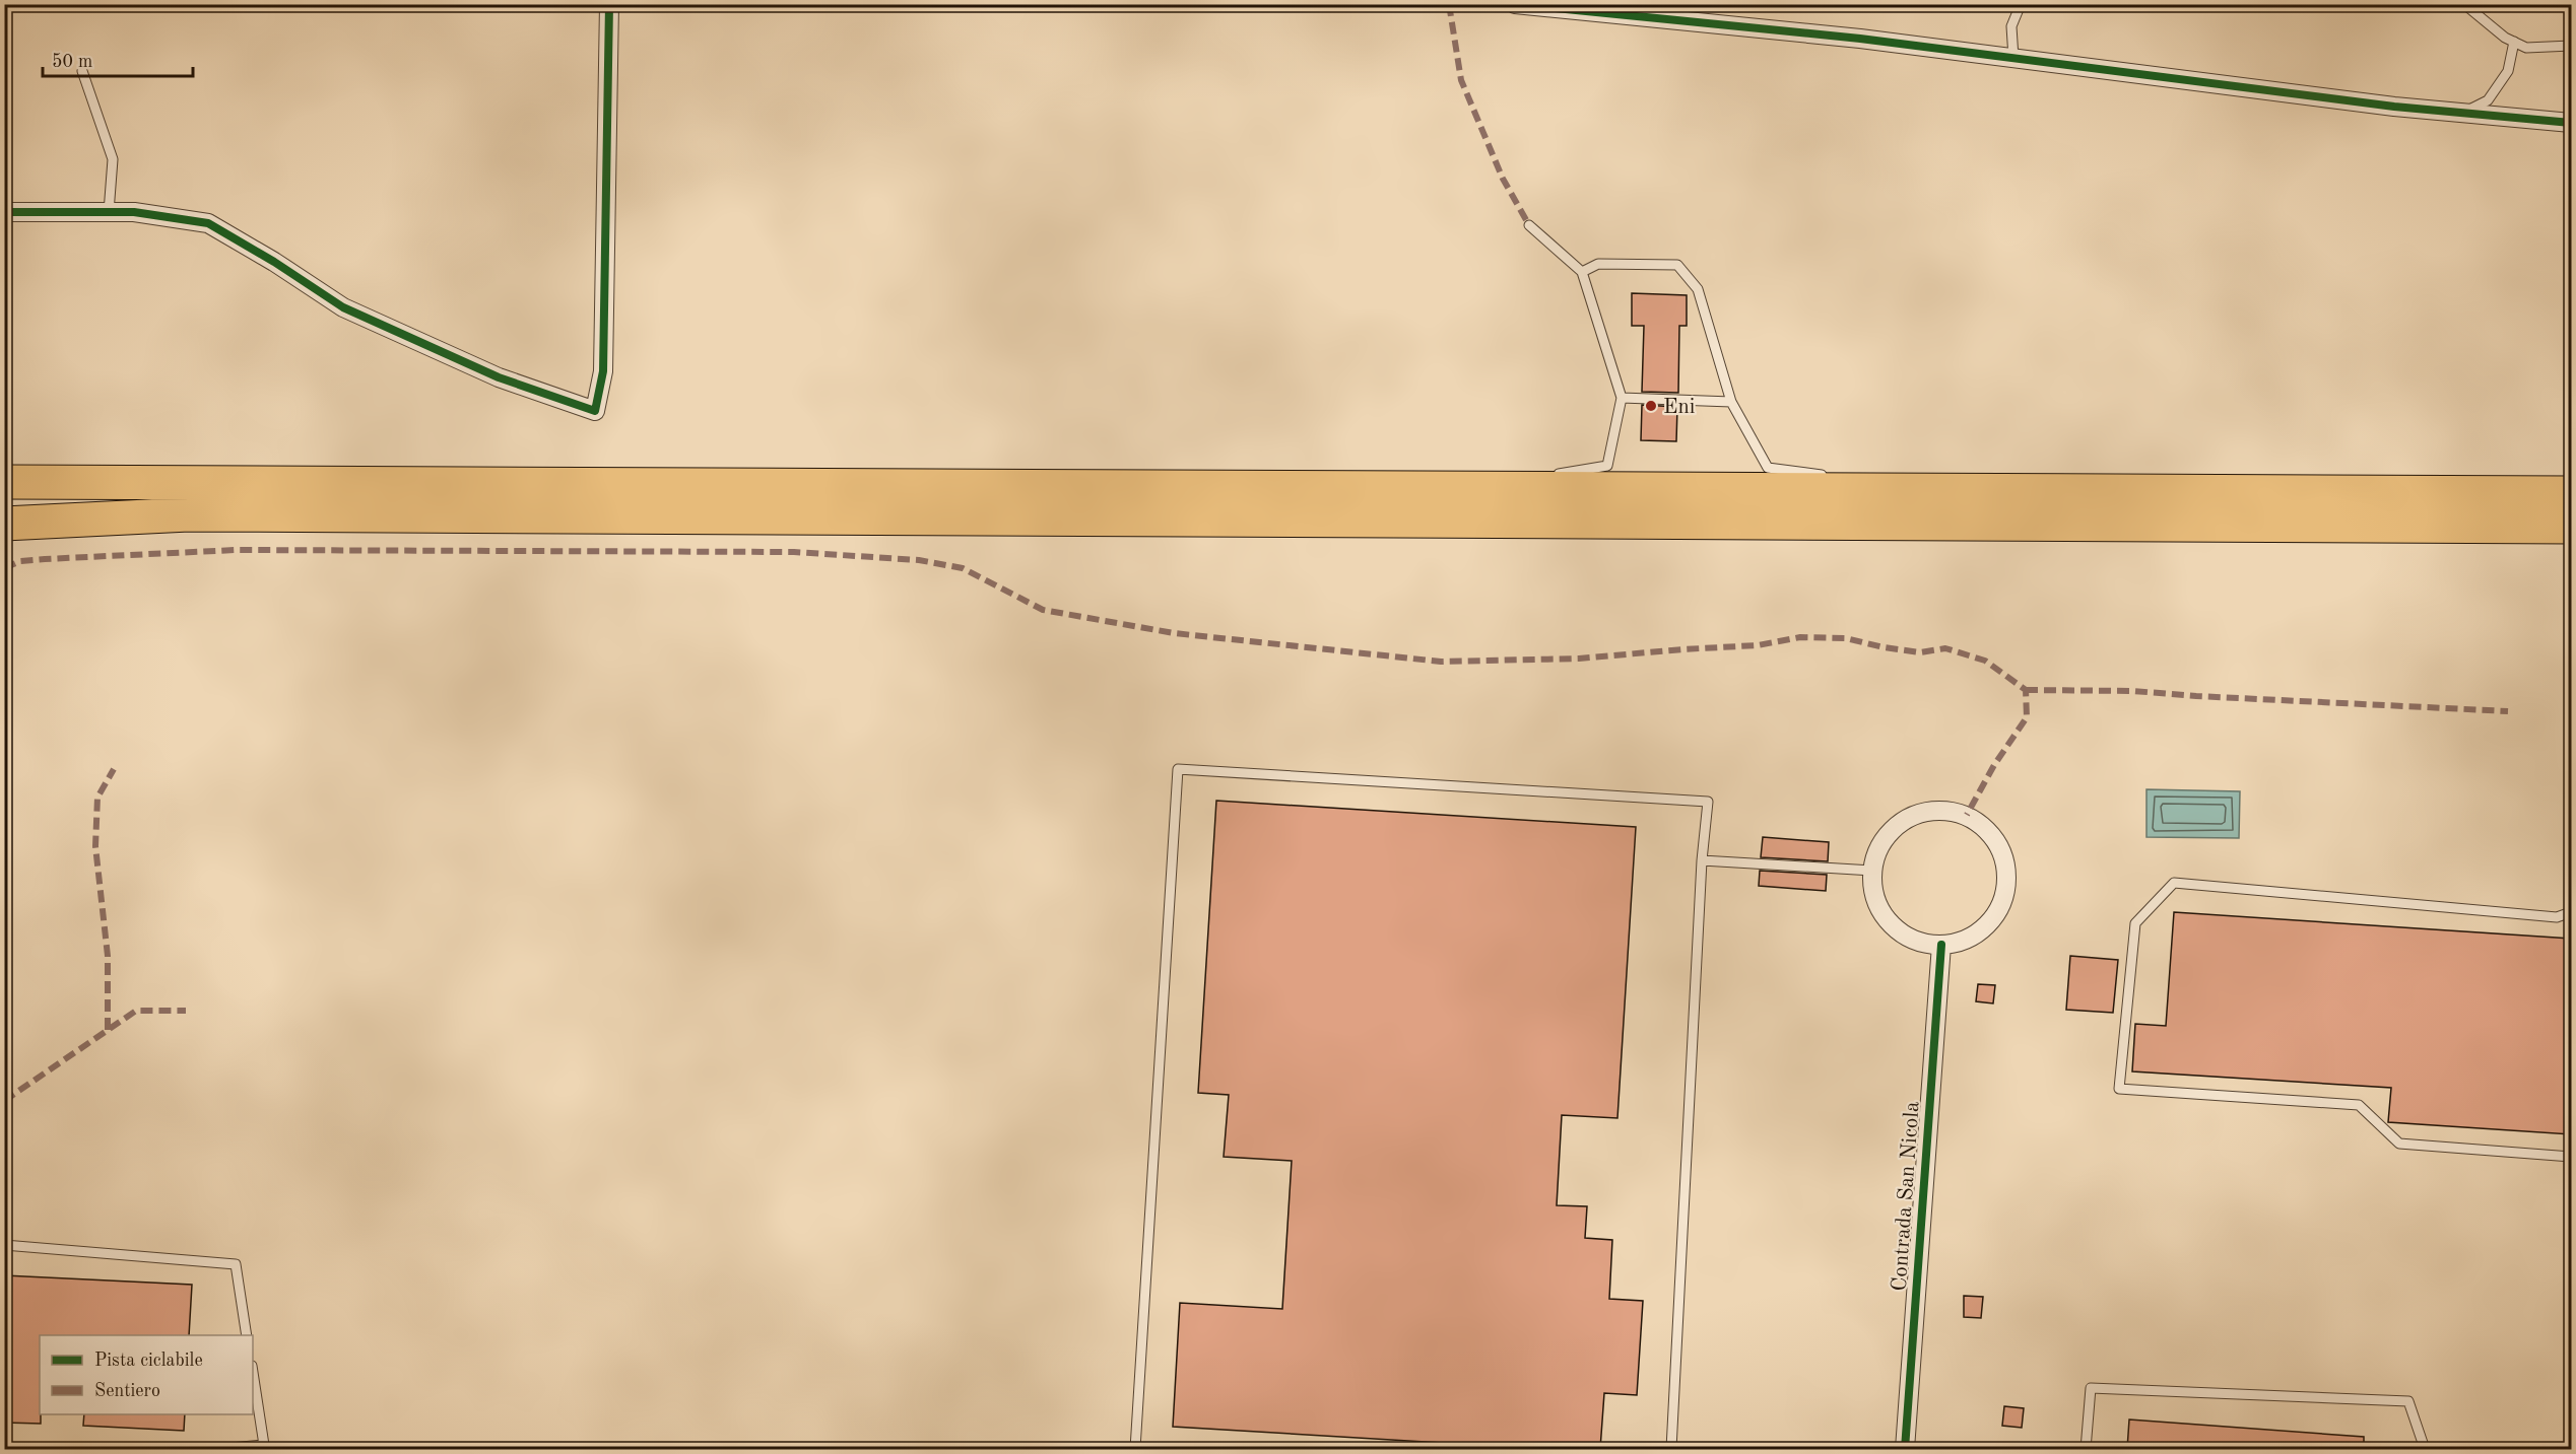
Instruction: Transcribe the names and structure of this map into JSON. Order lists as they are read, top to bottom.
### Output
{
  "streets": {
    "street": ["Contrada San Nicola"]
  },
  "places": ["Eni"],
  "legend": ["Pista ciclabile", "Sentiero"],
  "scale_bar": "50 m"
}
